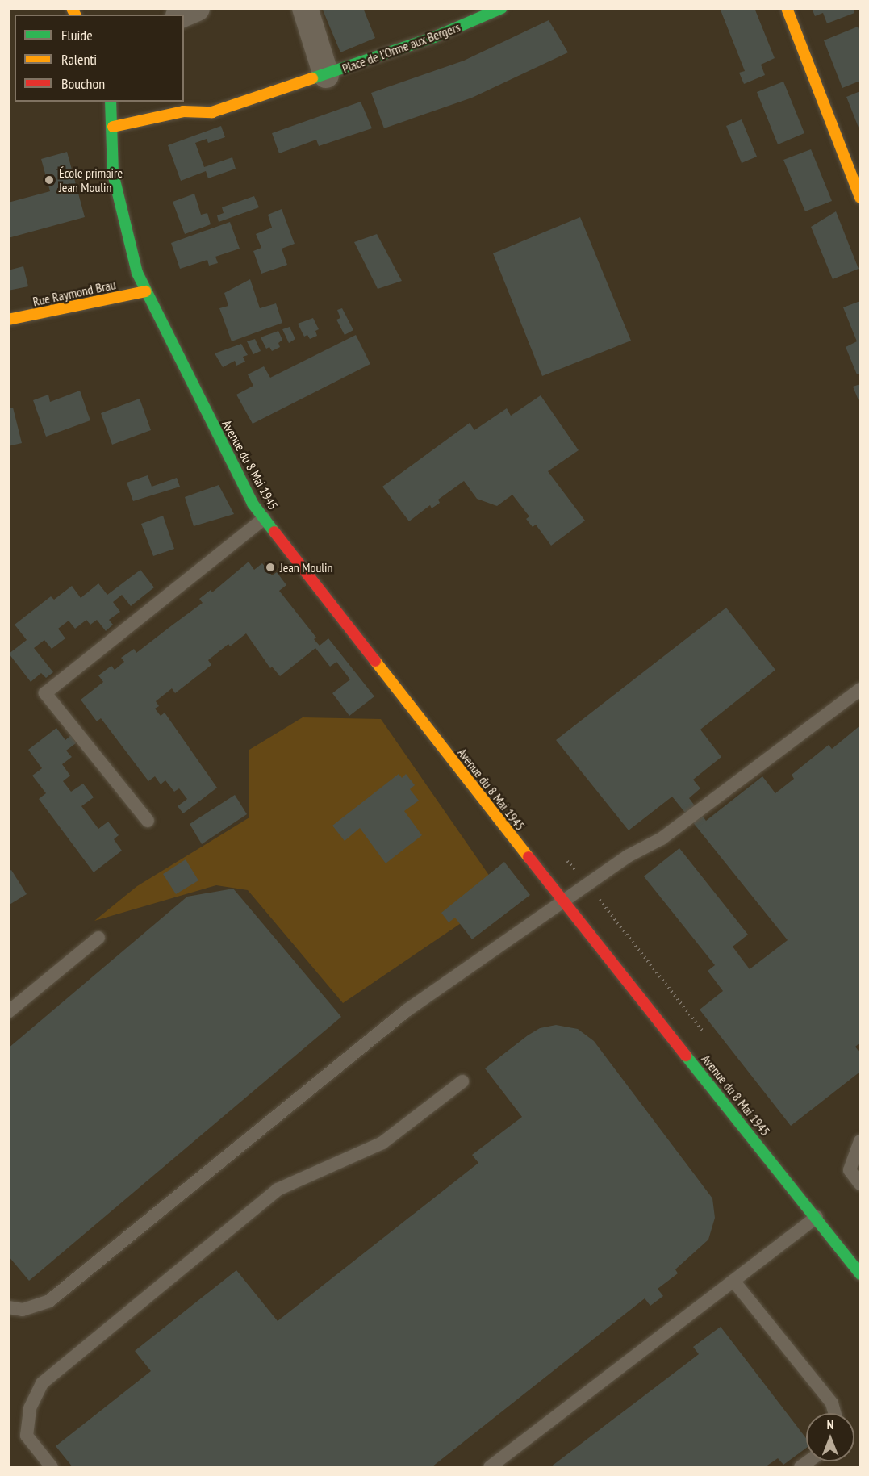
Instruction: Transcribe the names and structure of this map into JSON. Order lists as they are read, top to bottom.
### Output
{
  "streets": {
    "street": ["Place de l'Orme aux Bergers", "Rue Raymond Brau", "Avenue du 8 Mai 1945"]
  },
  "crossings": [
    ["Place de l'Orme aux Bergers", "Avenue du 8 Mai 1945"],
    ["Rue Raymond Brau", "Avenue du 8 Mai 1945"]
  ],
  "places": ["École primaire Jean Moulin", "Jean Moulin"],
  "legend": ["Fluide", "Ralenti", "Bouchon"],
  "north": "top"
}
